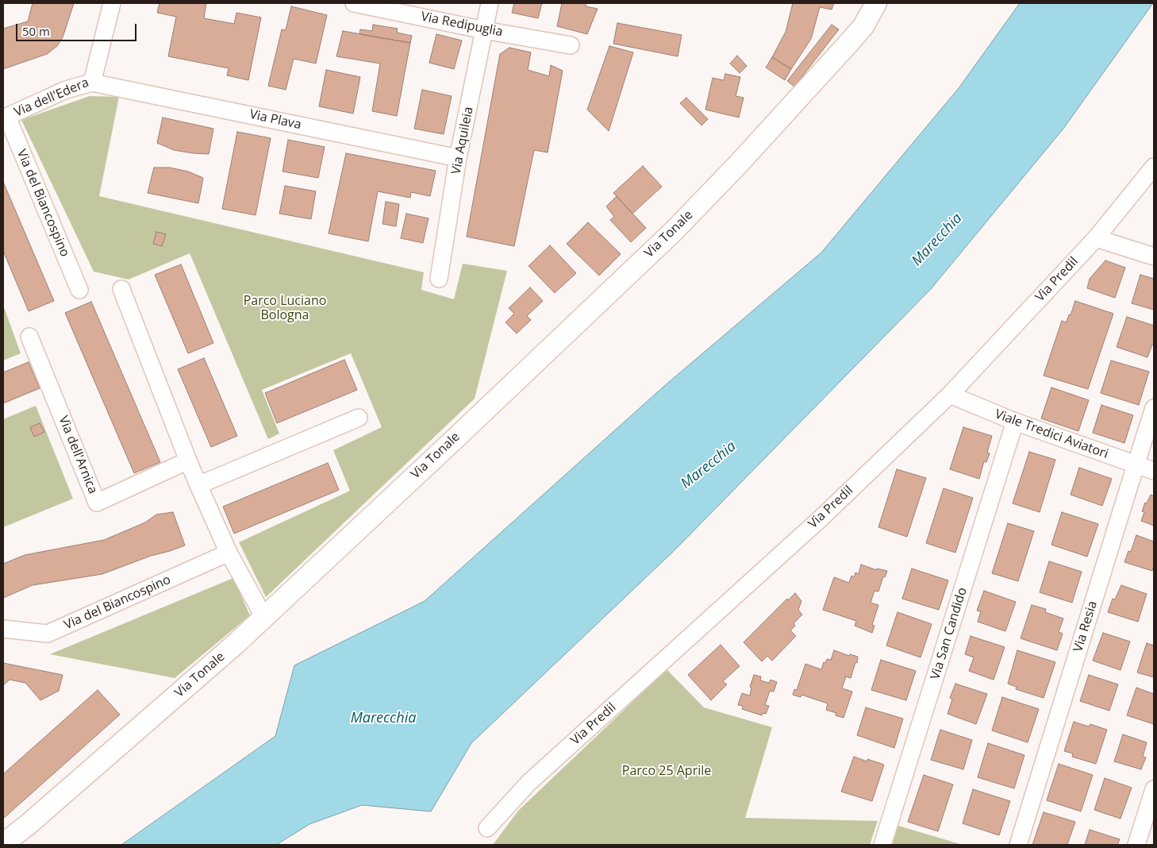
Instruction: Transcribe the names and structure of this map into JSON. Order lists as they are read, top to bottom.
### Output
{
  "streets": {
    "street": [
      "Via Redipuglia",
      "Via dell'Edera",
      "Via Plava",
      "Via Aquileia",
      "Via del Biancospino",
      "Via Tonale",
      "Via Predil",
      "Viale Tredici Aviatori",
      "Via dell'Arnica",
      "Via Resia",
      "Via San Candido"
    ]
  },
  "crossings": [
    ["Via Redipuglia", "Via Aquileia"],
    ["Via dell'Edera", "Via Plava"],
    ["Via dell'Edera", "Via del Biancospino"],
    ["Via Plava", "Via Aquileia"],
    ["Via Predil", "Viale Tredici Aviatori"],
    ["Viale Tredici Aviatori", "Via Resia"],
    ["Viale Tredici Aviatori", "Via San Candido"]
  ],
  "water": ["Marecchia"],
  "parks": ["Parco Luciano Bologna", "Parco 25 Aprile"],
  "scale_bar": "50 m"
}
